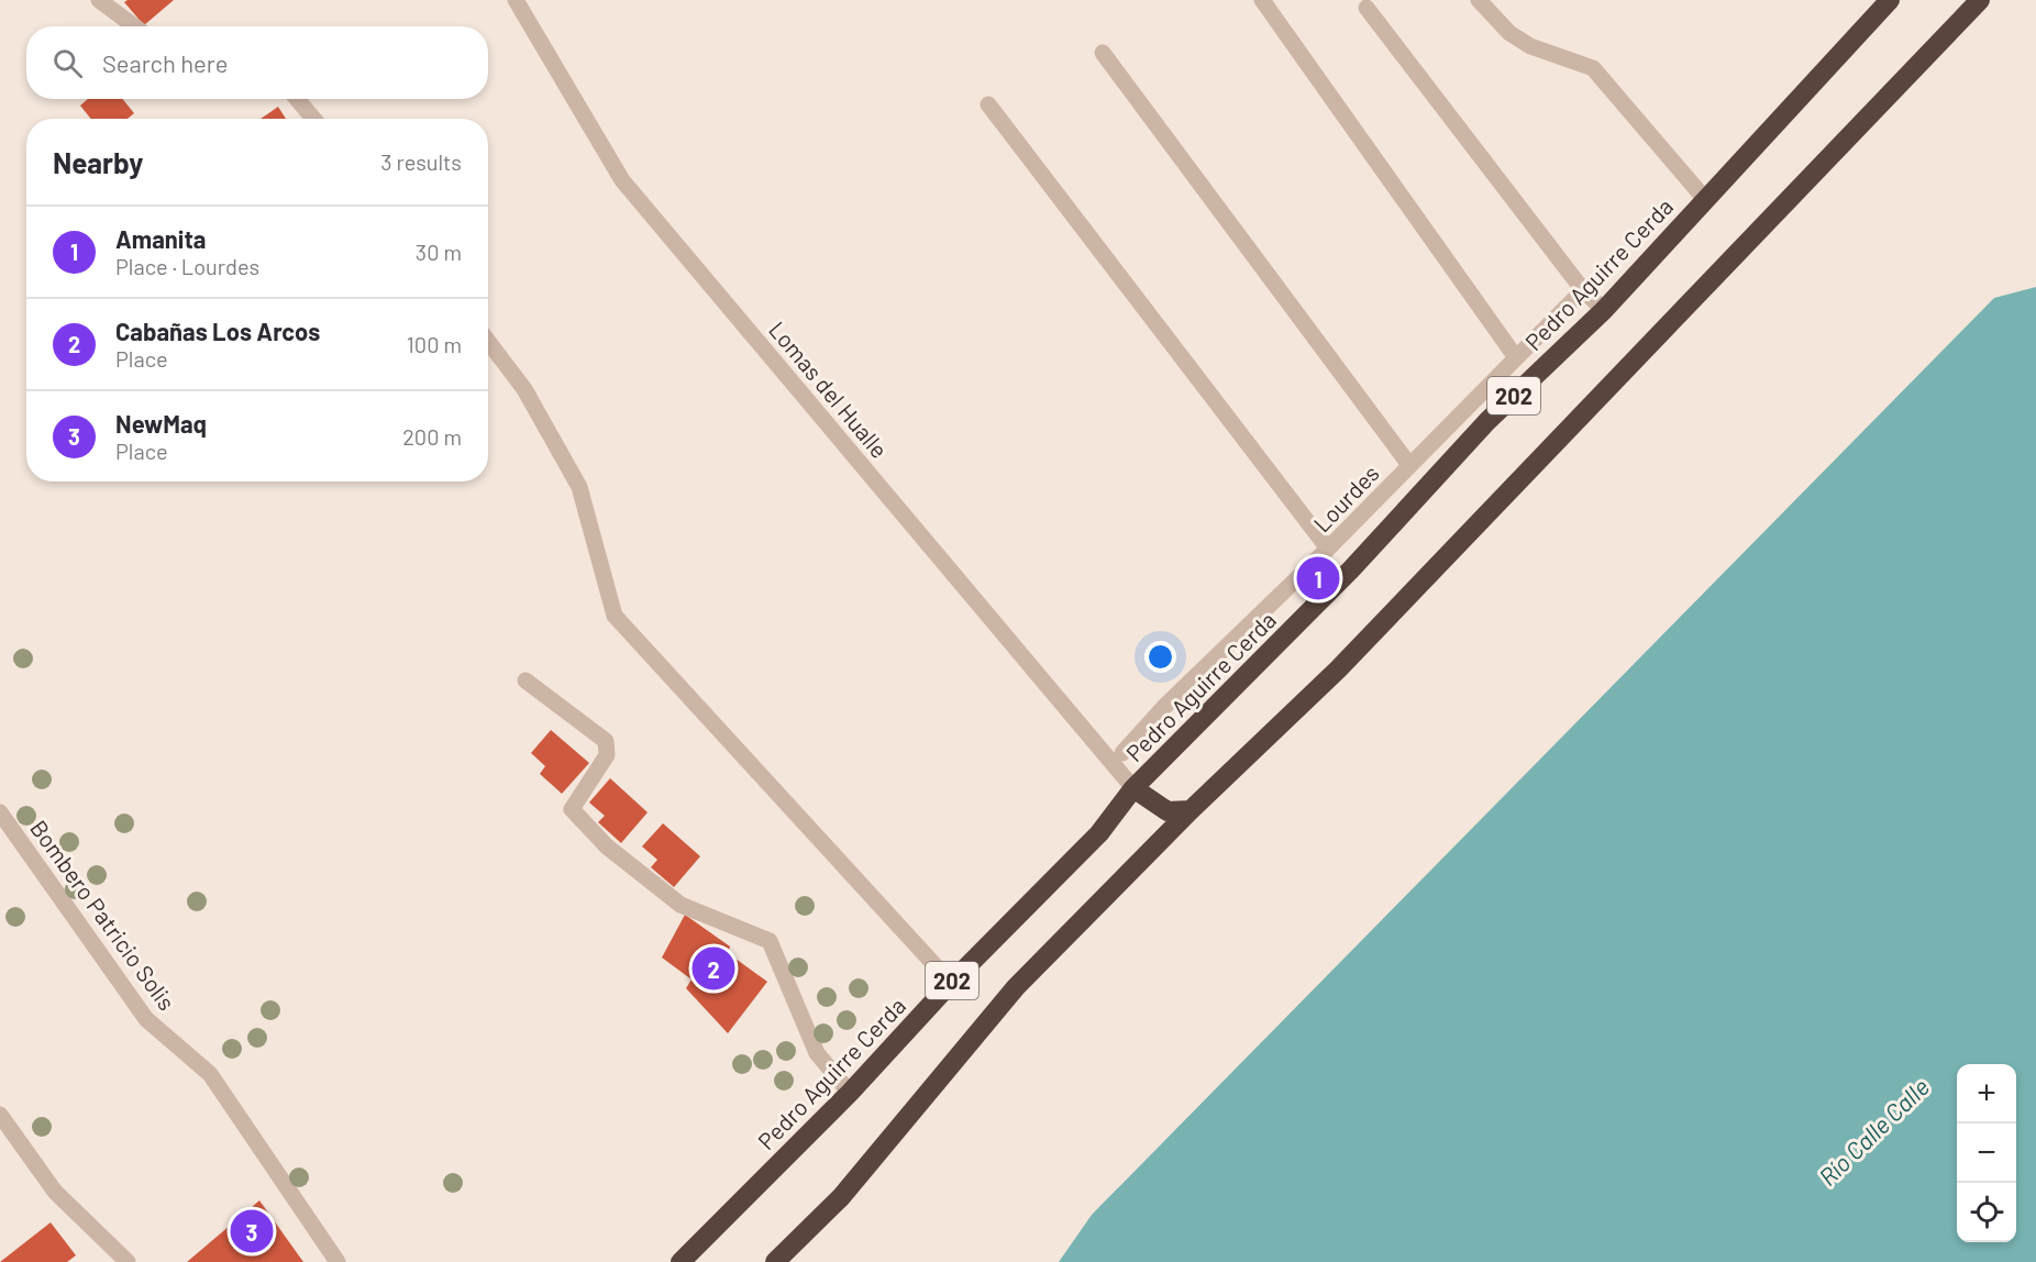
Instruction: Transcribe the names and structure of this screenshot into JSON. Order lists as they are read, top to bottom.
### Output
{
  "streets": {
    "highway": ["Pedro Aguirre Cerda", "202"],
    "street": ["Lomas del Hualle", "Lourdes", "Bombero Patricio Solis"]
  },
  "crossings": [
    ["Pedro Aguirre Cerda", "Lomas del Hualle"]
  ],
  "water": ["Río Calle Calle"],
  "page": {
    "search": "Search here",
    "heading": ["Nearby", "3 results"],
    "list": [
      {
        "mark": "1",
        "name": "Amanita",
        "note": "Place · Lourdes",
        "value": "30 m"
      },
      {
        "mark": "2",
        "name": "Cabañas Los Arcos",
        "note": "Place",
        "value": "100 m"
      },
      {
        "mark": "3",
        "name": "NewMaq",
        "note": "Place",
        "value": "200 m"
      }
    ],
    "pins": ["1", "2", "3"],
    "map_buttons": ["+", "−"]
  }
}
